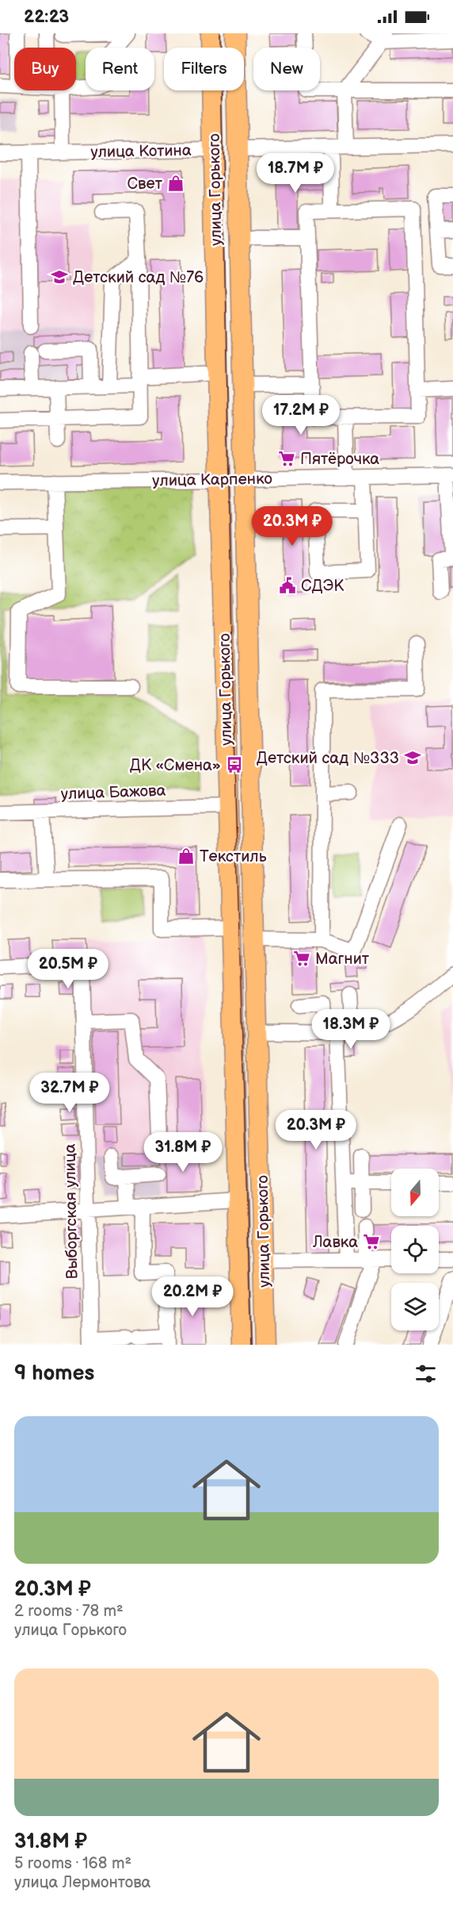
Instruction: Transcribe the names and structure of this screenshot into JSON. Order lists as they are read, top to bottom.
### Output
{
  "streets": {
    "main road": ["улица Котина", "улица Горького", "улица Карпенко"],
    "street": ["улица Бажова", "Выборгская улица"]
  },
  "crossings": [
    ["улица Котина", "улица Горького"],
    ["улица Горького", "улица Карпенко"],
    ["улица Горького", "улица Бажова"]
  ],
  "places": {
    "shop": ["Свет", "Текстиль"],
    "school or university": ["Детский сад №76", "Детский сад №333"],
    "supermarket": ["Пятёрочка", "Магнит", "Лавка"],
    "public building": ["СДЭК"],
    "bus stop": ["ДК «Смена»"]
  },
  "north": "bottom",
  "page": {
    "status": "22:23",
    "chip": [
      "Buy",
      "Rent",
      "Filters",
      "New"
    ],
    "price": [
      "18.7M ₽",
      "17.2M ₽",
      "20.3M ₽",
      "20.5M ₽",
      "18.3M ₽",
      "32.7M ₽",
      "20.3M ₽",
      "31.8M ₽",
      "20.2M ₽"
    ],
    "heading": "9 homes",
    "list": [
      {
        "name": "20.3M ₽",
        "note": "2 rooms · 78 m² · улица Горького"
      },
      {
        "name": "31.8M ₽",
        "note": "5 rooms · 168 m² · улица Лермонтова"
      }
    ]
  }
}
